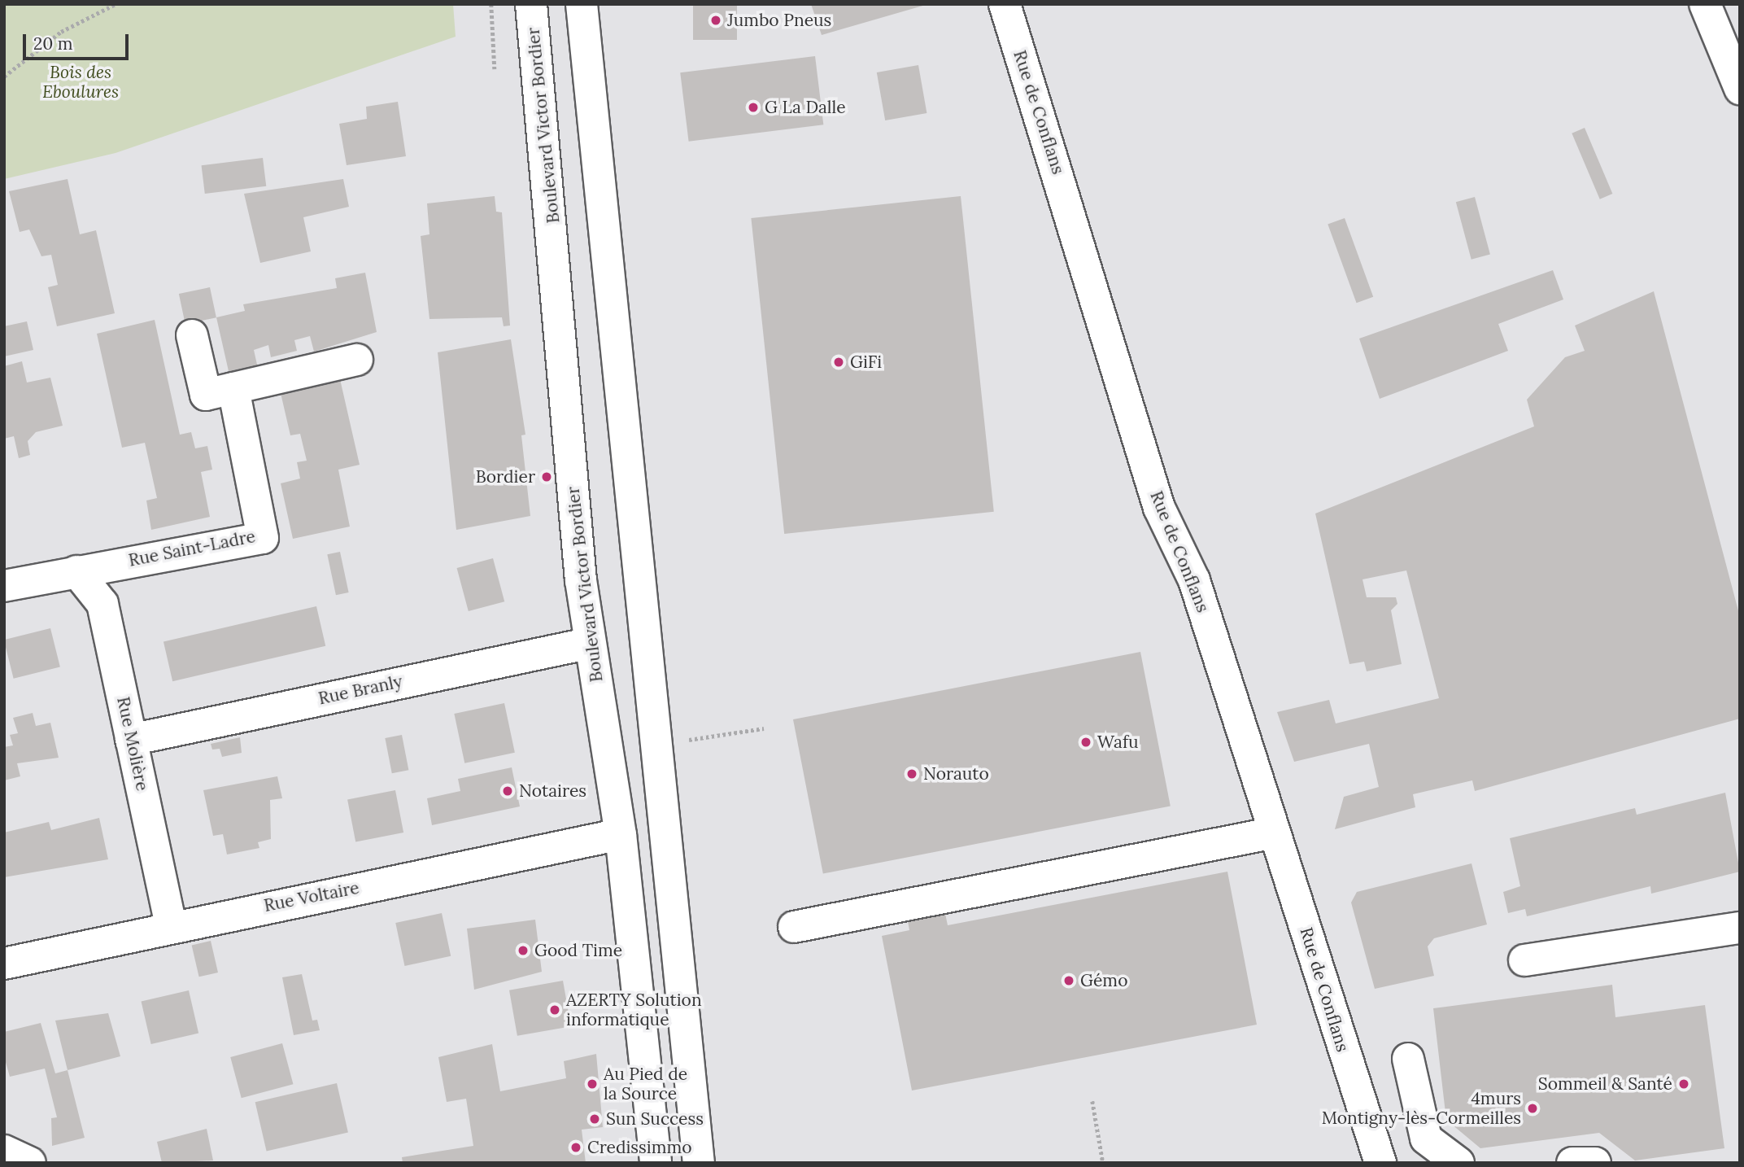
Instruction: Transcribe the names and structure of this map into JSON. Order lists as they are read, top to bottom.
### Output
{
  "streets": {
    "main road": [
      "Rue de Conflans",
      "Boulevard Victor Bordier",
      "Rue Saint-Ladre",
      "Rue Branly",
      "Rue Molière",
      "Rue Voltaire"
    ]
  },
  "crossings": [
    ["Boulevard Victor Bordier", "Rue Branly"],
    ["Boulevard Victor Bordier", "Rue Voltaire"],
    ["Rue Saint-Ladre", "Rue Molière"],
    ["Rue Branly", "Rue Molière"],
    ["Rue Molière", "Rue Voltaire"]
  ],
  "parks": ["Bois des Eboulures"],
  "places": [
    "Jumbo Pneus",
    "G La Dalle",
    "GiFi",
    "Bordier",
    "Wafu",
    "Norauto",
    "Notaires",
    "Good Time",
    "Gémo",
    "AZERTY Solution informatique",
    "Au Pied de la Source",
    "Sommeil & Santé",
    "4murs Montigny-lès-Cormeilles",
    "Sun Success",
    "Credissimmo"
  ],
  "scale_bar": "20 m"
}
